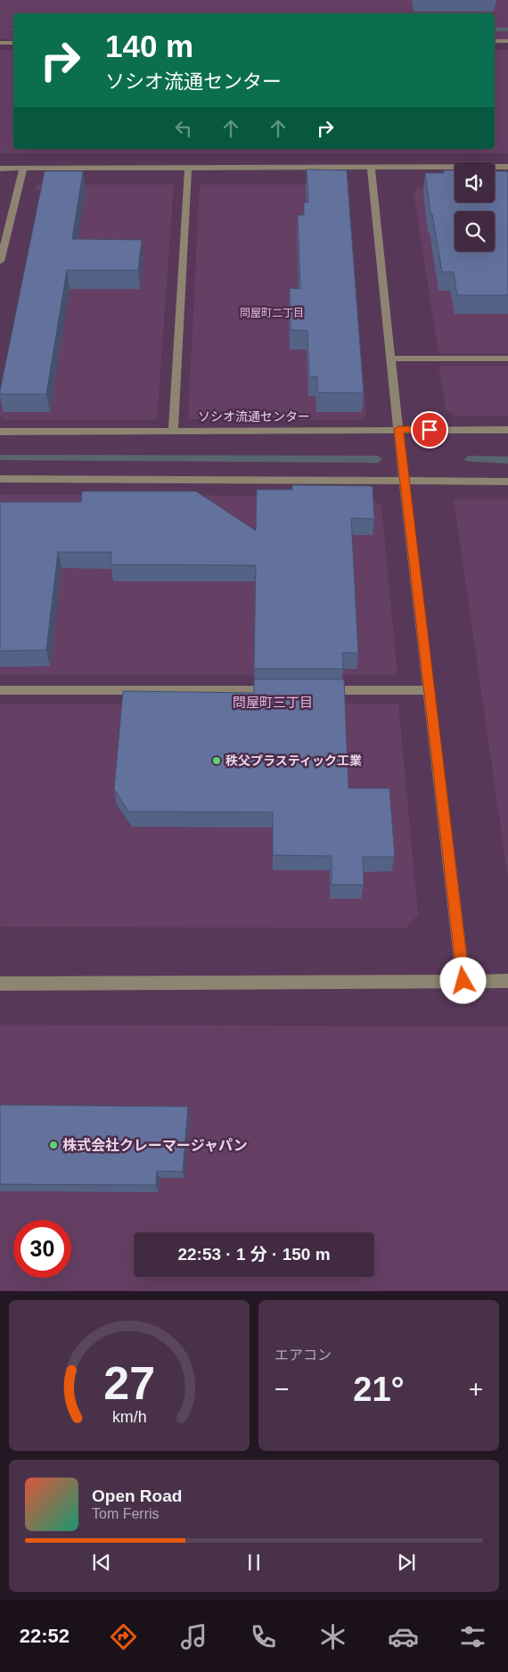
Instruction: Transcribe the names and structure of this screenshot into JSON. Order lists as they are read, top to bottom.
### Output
{
  "streets": {
    "street": ["ソシオ流通センター"]
  },
  "districts": ["問屋町二丁目", "問屋町三丁目"],
  "places": ["秩父プラスティック工業", "株式会社クレーマージャパン"],
  "page": {
    "turn": ["140 m", "ソシオ流通センター"],
    "limit": "30",
    "trip": "22:53 · 1 分 · 150 m",
    "tile": "エアコン",
    "heat": ["−", "21°", "+"],
    "song": ["Open Road", "Tom Ferris"],
    "tabs": "22:52",
    "gauge": ["27", "km/h"]
  }
}
